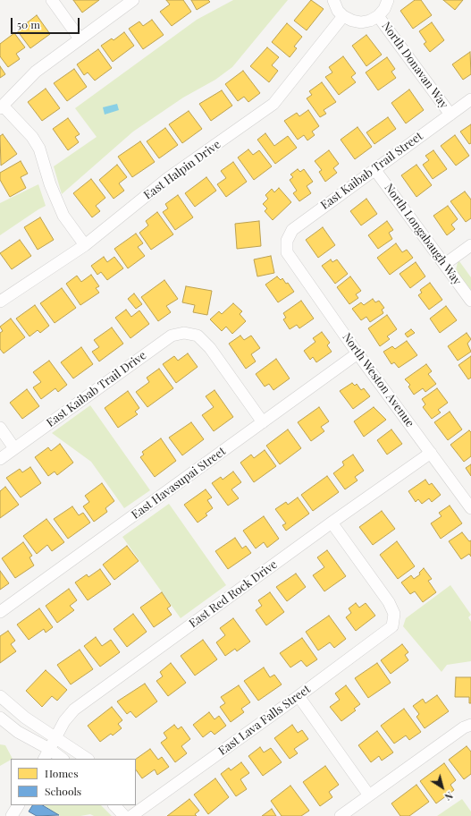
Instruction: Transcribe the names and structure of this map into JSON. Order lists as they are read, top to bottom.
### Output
{
  "streets": {
    "street": [
      "North Donavan Way",
      "East Halpin Drive",
      "East Kaibab Trail Street",
      "North Longabaugh Way",
      "North Weston Avenue",
      "East Kaibab Trail Drive",
      "East Havasupai Street",
      "East Red Rock Drive",
      "East Lava Falls Street"
    ]
  },
  "crossings": [
    ["North Donavan Way", "East Kaibab Trail Street"],
    ["East Kaibab Trail Street", "North Longabaugh Way"],
    ["East Kaibab Trail Street", "North Weston Avenue"],
    ["North Weston Avenue", "East Havasupai Street"],
    ["North Weston Avenue", "East Red Rock Drive"],
    ["East Kaibab Trail Drive", "East Havasupai Street"],
    ["East Red Rock Drive", "East Lava Falls Street"]
  ],
  "legend": ["Homes", "Schools"],
  "scale_bar": "50 m",
  "north": "bottom right"
}
